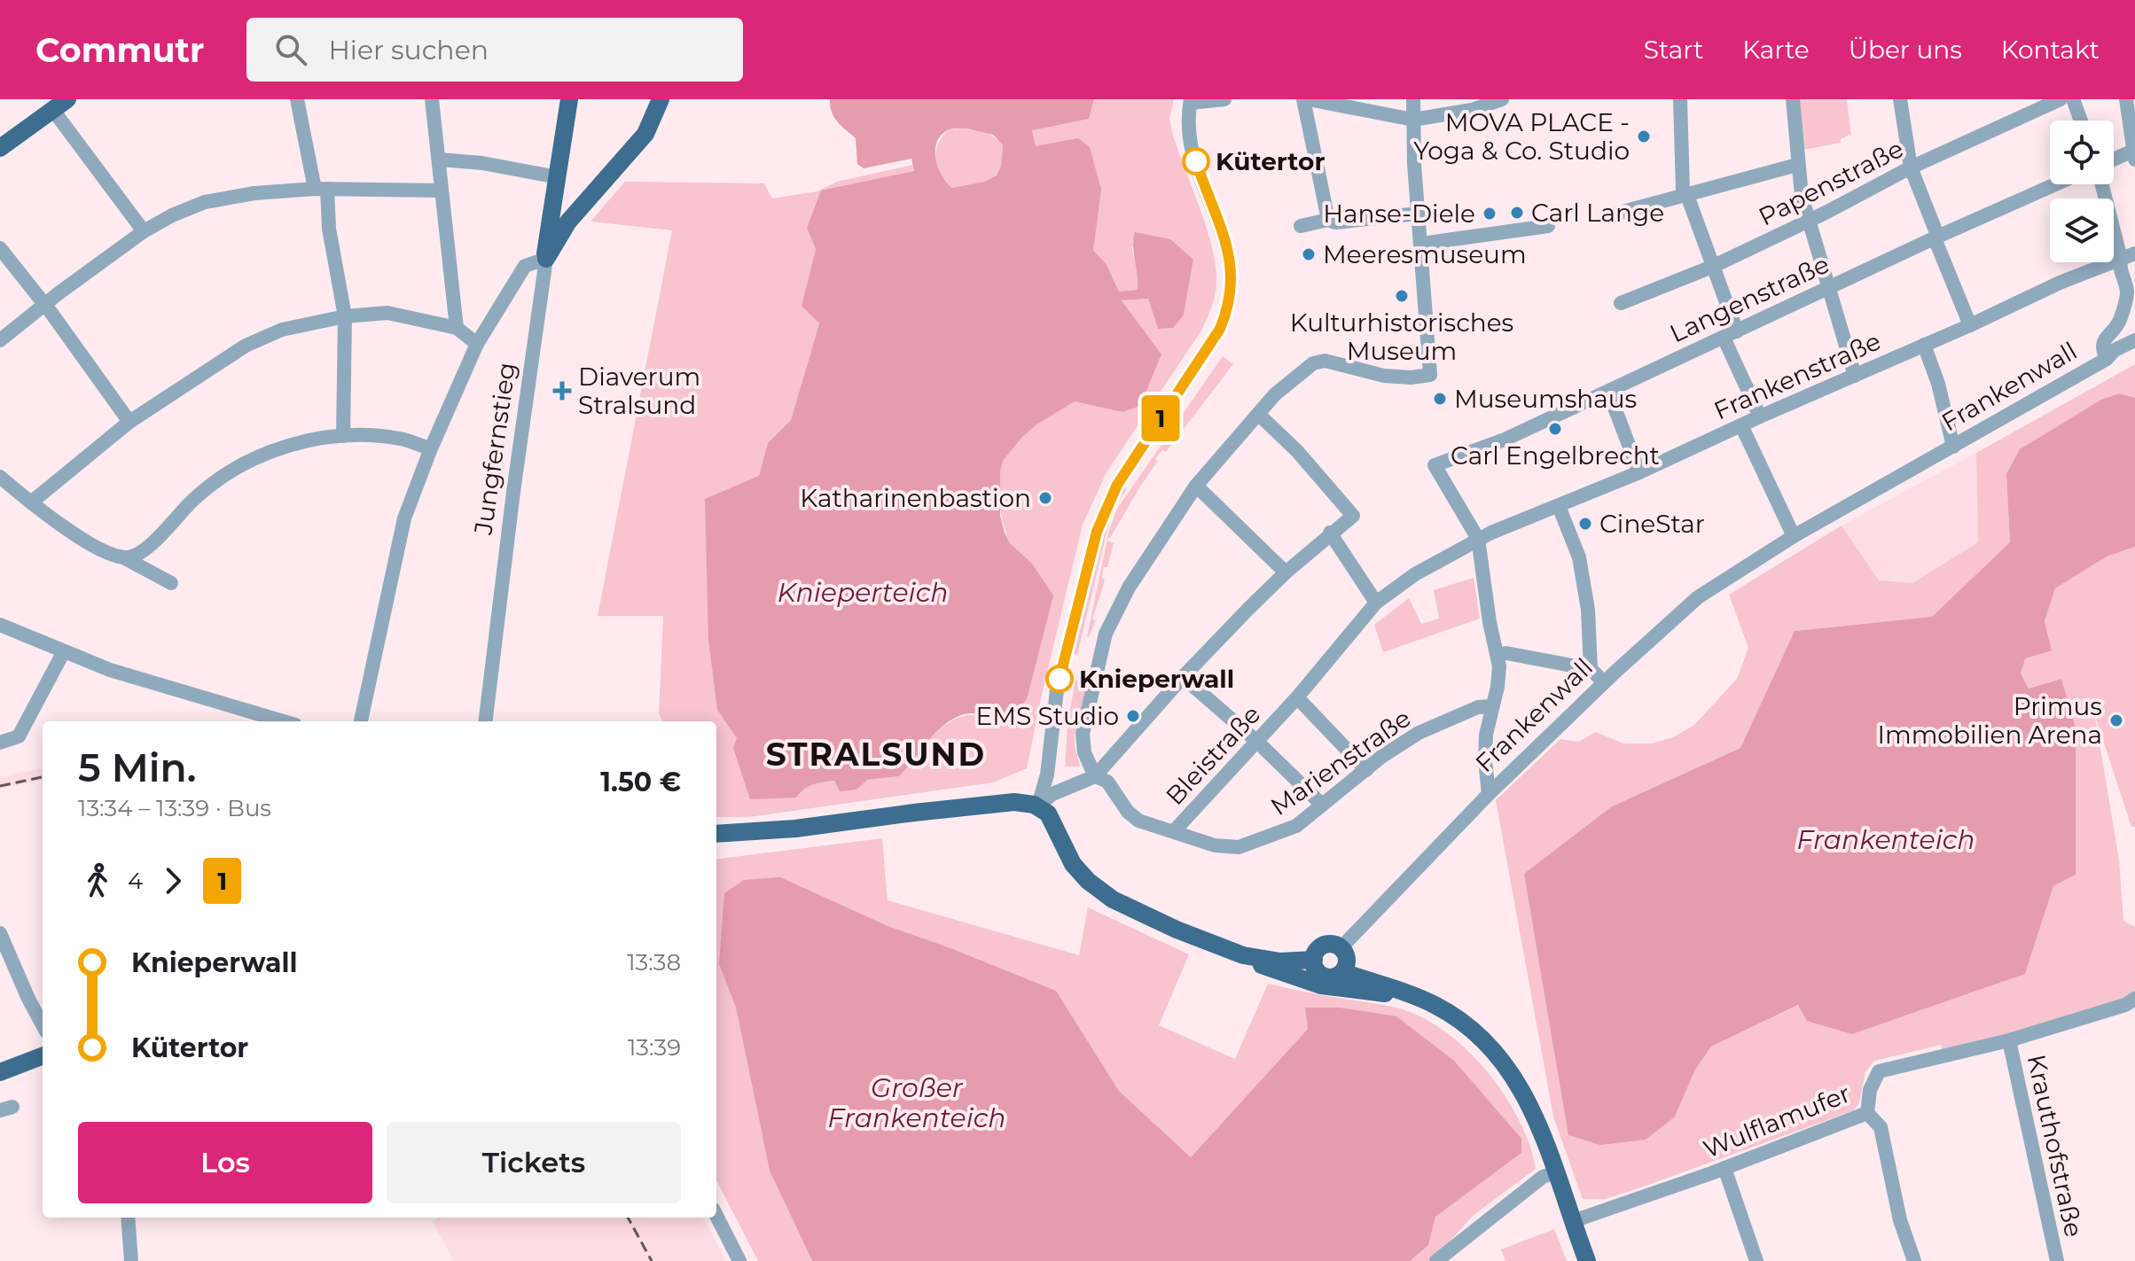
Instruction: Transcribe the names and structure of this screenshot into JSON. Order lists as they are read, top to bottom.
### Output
{
  "streets": {
    "main road": ["Frankenwall", "Jungfernstieg"],
    "street": [
      "Papenstraße",
      "Langenstraße",
      "Frankenstraße",
      "Bleistraße",
      "Marienstraße",
      "Wulflamufer",
      "Krauthofstraße"
    ]
  },
  "crossings": [
    ["Langenstraße", "Frankenstraße"],
    ["Frankenstraße", "Bleistraße"],
    ["Bleistraße", "Marienstraße"],
    ["Wulflamufer", "Krauthofstraße"]
  ],
  "districts": ["STRALSUND"],
  "water": ["Knieperteich", "Frankenteich", "Großer Frankenteich"],
  "places": {
    "other": [
      "MOVA PLACE - Yoga & Co. Studio",
      "Kütertor",
      "Carl Lange",
      "Hanse-Diele",
      "Meeresmuseum",
      "Kulturhistorisches Museum",
      "Museumshaus",
      "Carl Engelbrecht",
      "Katharinenbastion",
      "CineStar",
      "Knieperwall",
      "EMS Studio",
      "Primus Immobilien Arena"
    ],
    "health": ["Diaverum Stralsund"]
  },
  "lines": ["bus line 1"],
  "page": {
    "header": "Commutr",
    "search": "Hier suchen",
    "nav": [
      "Start",
      "Karte",
      "Über uns",
      "Kontakt"
    ],
    "on_map": "1",
    "heading": ["5 Min.", "13:34 – 13:39 · Bus", "1.50 €"],
    "legs": ["4", "1"],
    "list": [
      {
        "name": "Knieperwall",
        "value": "13:38"
      },
      {
        "name": "Kütertor",
        "value": "13:39"
      }
    ],
    "buttons": ["Los", "Tickets"]
  }
}
